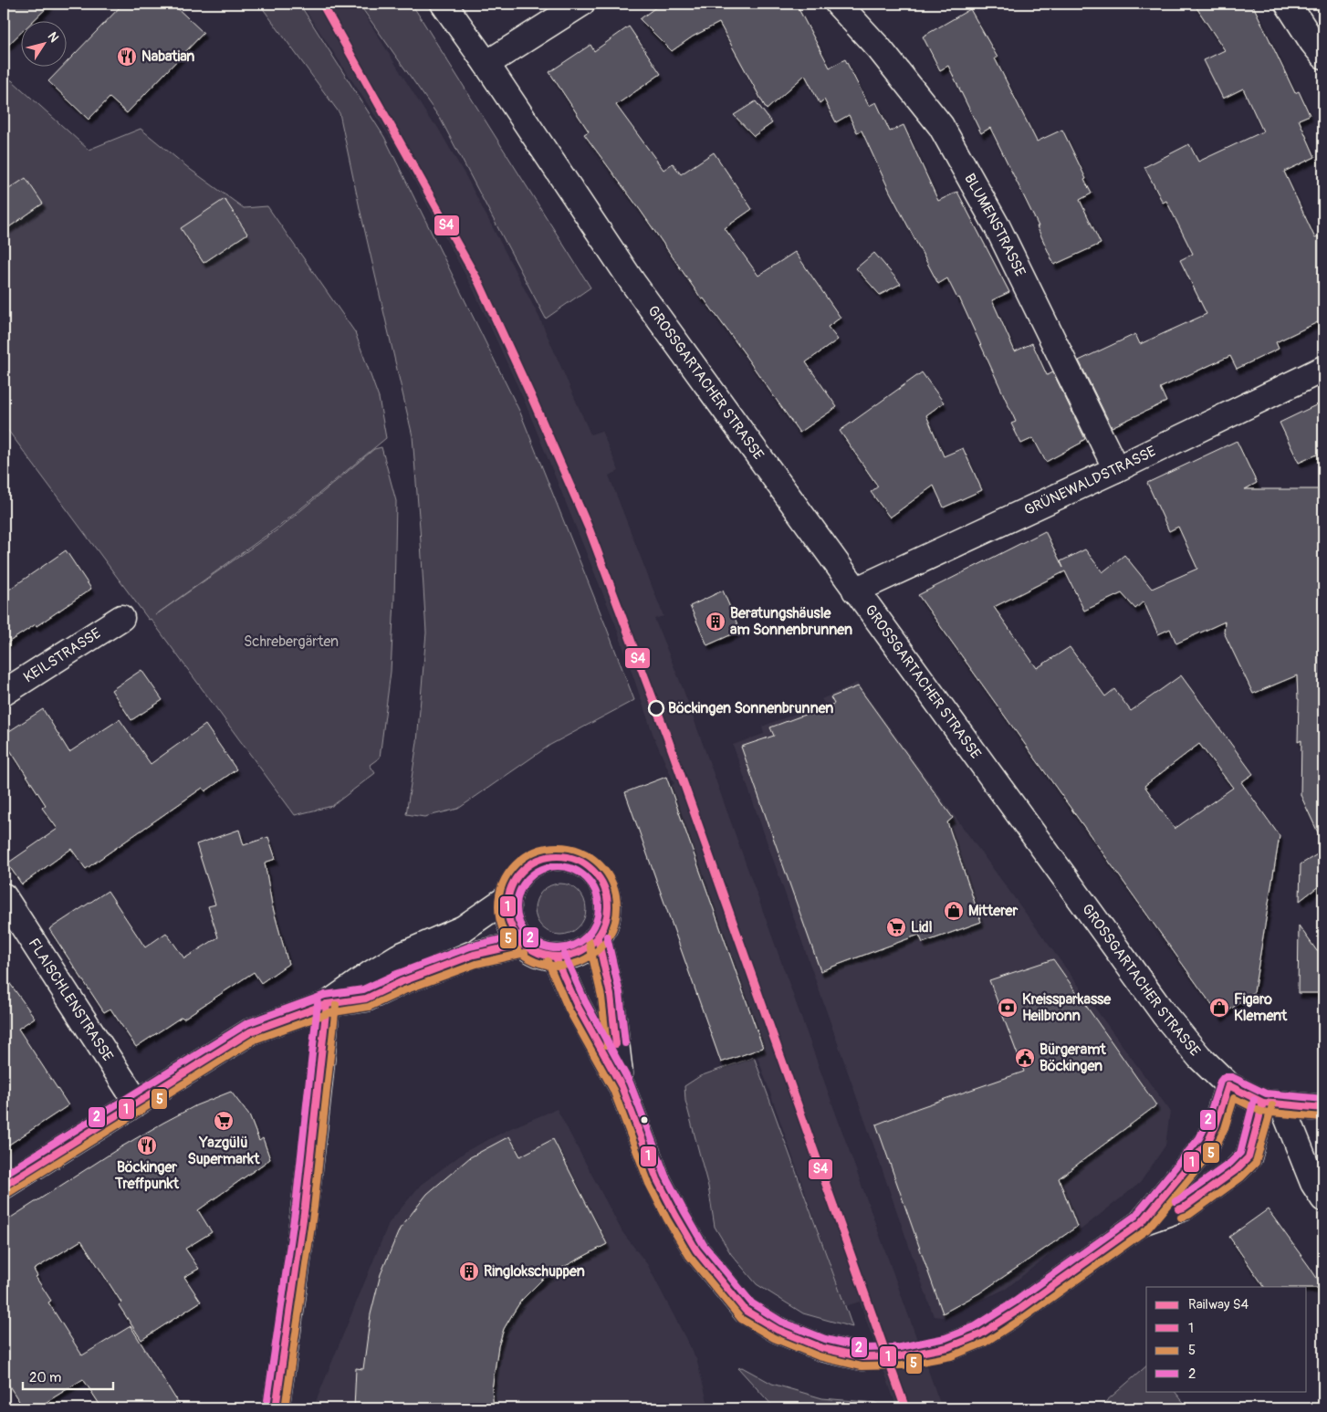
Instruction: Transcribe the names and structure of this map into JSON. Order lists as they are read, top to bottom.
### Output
{
  "streets": {
    "street": [
      "BLUMENSTRASSE",
      "GROSSGARTACHER STRASSE",
      "GRÜNEWALDSTRASSE",
      "KEILSTRASSE",
      "FLAISCHLENSTRASSE"
    ]
  },
  "crossings": [
    ["BLUMENSTRASSE", "GRÜNEWALDSTRASSE"],
    ["GROSSGARTACHER STRASSE", "GRÜNEWALDSTRASSE"]
  ],
  "parks": ["Schrebergärten"],
  "places": {
    "restaurant": ["Nabatian", "Böckinger Treffpunkt"],
    "building": ["Beratungshäusle am Sonnenbrunnen", "Ringlokschuppen"],
    "other": ["Böckingen Sonnenbrunnen"],
    "shop": ["Mitterer", "Figaro Klement"],
    "supermarket": ["Lidl", "Yazgülü Supermarkt"],
    "bank": ["Kreissparkasse Heilbronn"],
    "public building": ["Bürgeramt Böckingen"]
  },
  "lines": [
    "rail line S4",
    "transit line 5",
    "transit line 1",
    "transit line 2"
  ],
  "legend": [
    "Railway S4",
    "1",
    "5",
    "2"
  ],
  "scale_bar": "20 m",
  "north": "top right"
}
